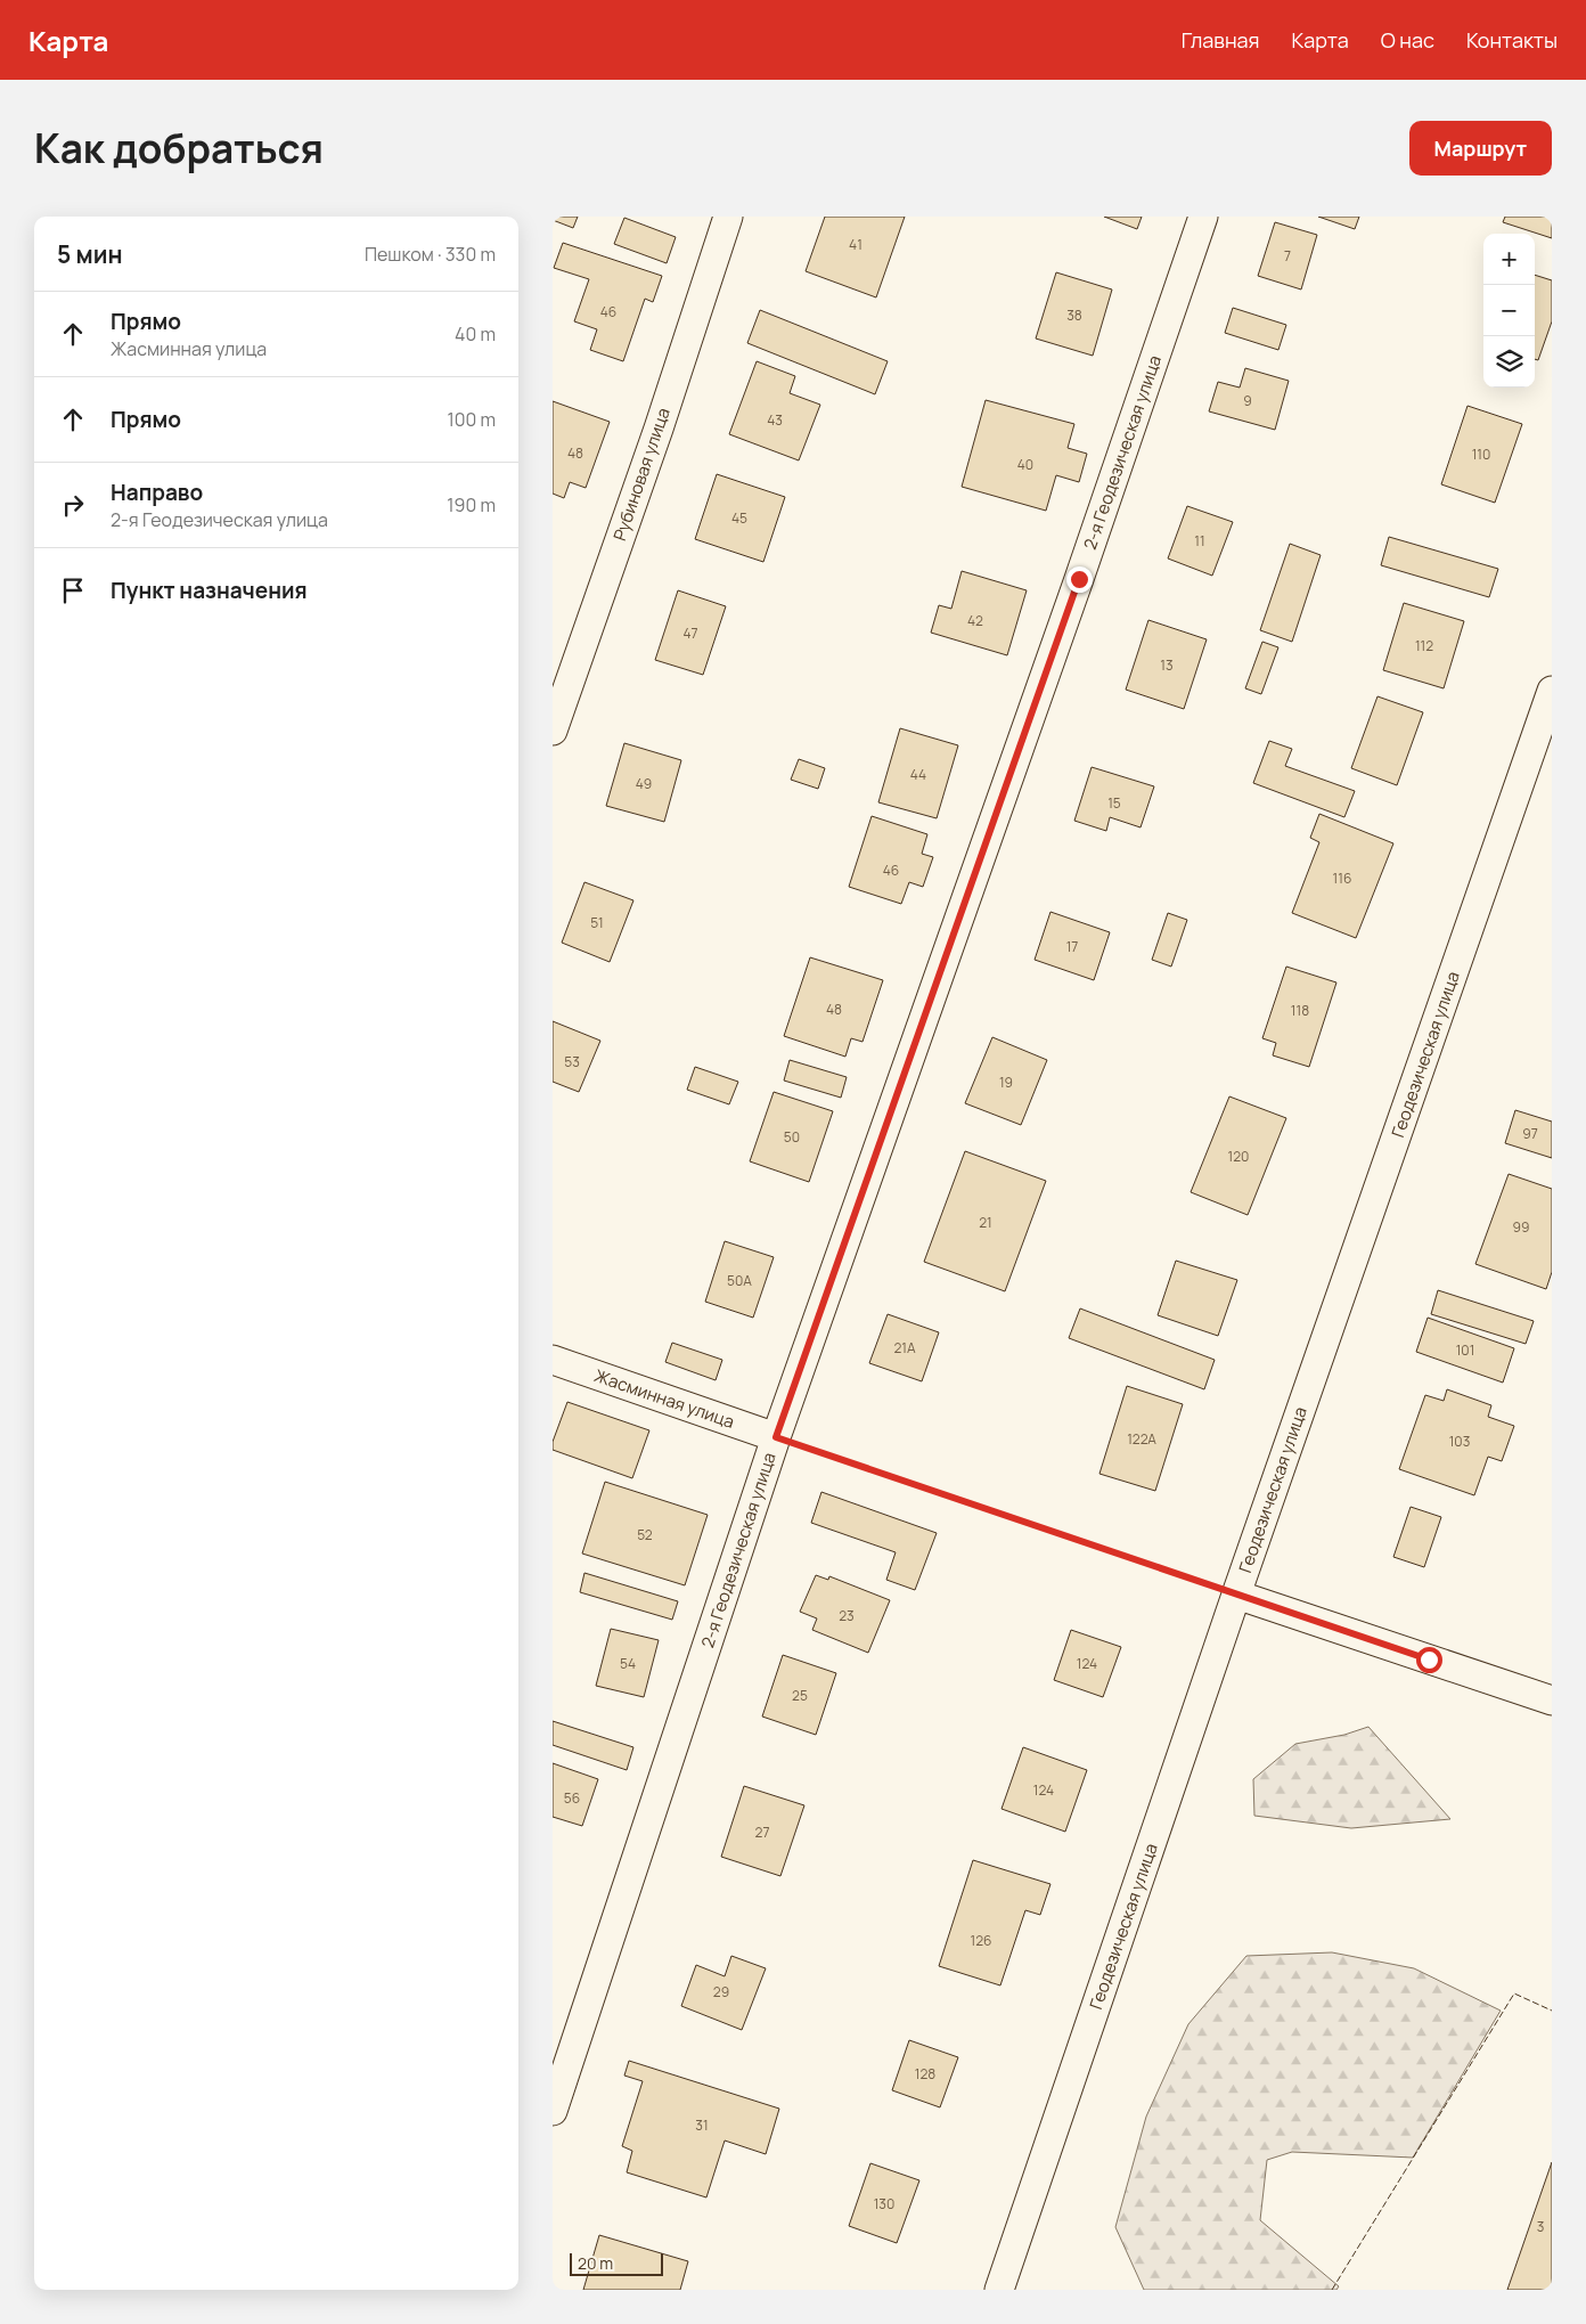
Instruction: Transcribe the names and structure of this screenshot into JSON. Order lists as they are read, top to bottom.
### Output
{
  "streets": {
    "street": [
      "2-я Геодезическая улица",
      "Рубиновая улица",
      "Геодезическая улица",
      "Жасминная улица"
    ]
  },
  "crossings": [
    ["2-я Геодезическая улица", "Жасминная улица"]
  ],
  "house_numbers": [
    "41",
    "7",
    "46",
    "38",
    "9",
    "43",
    "48",
    "110",
    "40",
    "45",
    "11",
    "42",
    "47",
    "112",
    "13",
    "44",
    "49",
    "15",
    "46",
    "116",
    "51",
    "17",
    "48",
    "118",
    "53",
    "19",
    "97",
    "50",
    "120",
    "21",
    "99",
    "50А",
    "21А",
    "101",
    "122А",
    "103",
    "52",
    "23",
    "54",
    "124",
    "25",
    "124",
    "56",
    "27",
    "126",
    "29",
    "128",
    "31",
    "130",
    "3"
  ],
  "scale_bar": "20 m",
  "page": {
    "header": "Карта",
    "nav": [
      "Главная",
      "Карта",
      "О нас",
      "Контакты"
    ],
    "title": "Как добраться",
    "buttons": "Маршрут",
    "heading": ["5 мин", "Пешком · 330 m"],
    "map_buttons": ["+", "−"],
    "list": [
      ["Прямо", "Жасминная улица", "40 m"],
      ["Прямо", "100 m"],
      ["Направо", "2-я Геодезическая улица", "190 m"],
      "Пункт назначения"
    ],
    "scale": "20 m"
  }
}
